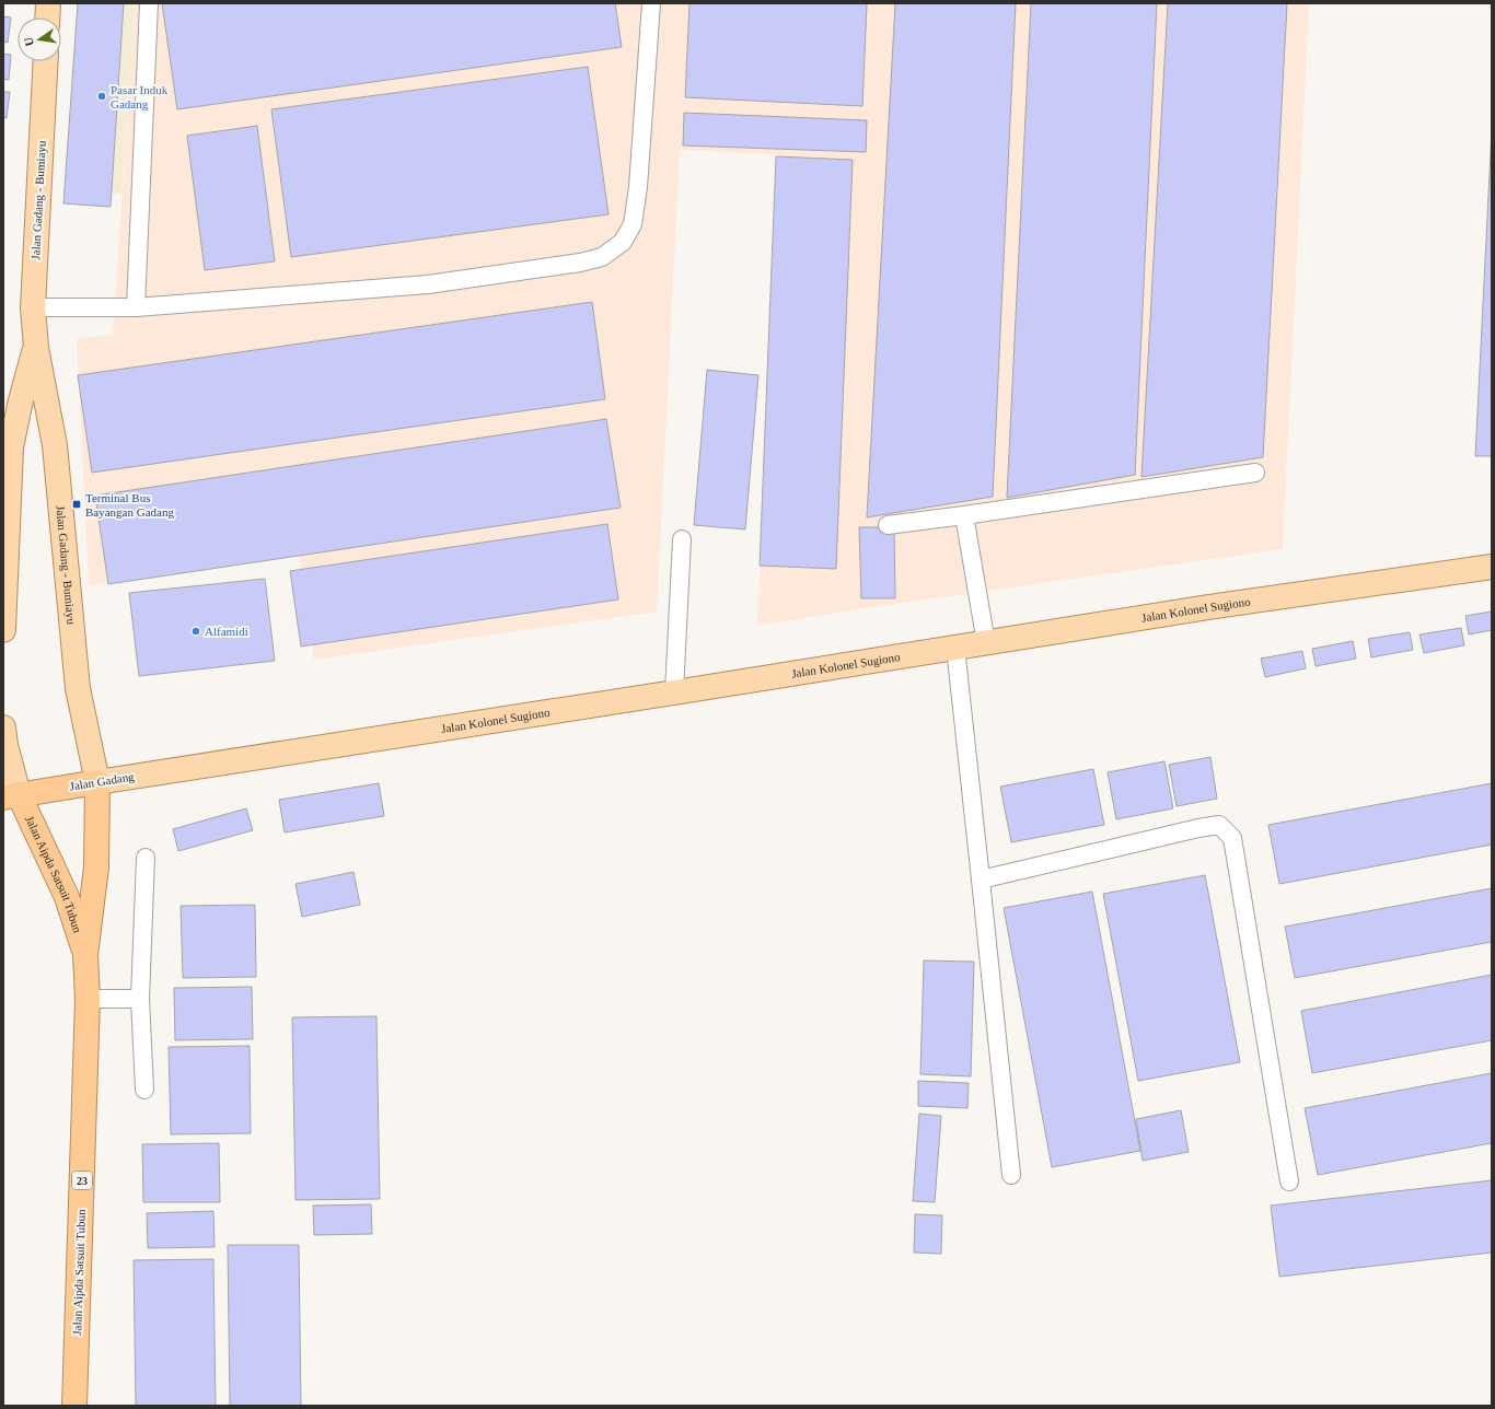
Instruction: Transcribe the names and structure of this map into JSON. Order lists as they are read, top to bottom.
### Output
{
  "streets": {
    "highway": ["Jalan Gadang", "Jalan Aipda Satsuit Tubun", "23"],
    "main road": ["Jalan Gadang - Bumiayu", "Jalan Kolonel Sugiono"]
  },
  "crossings": [
    ["Jalan Gadang - Bumiayu", "Jalan Gadang"],
    ["Jalan Gadang - Bumiayu", "Jalan Aipda Satsuit Tubun"],
    ["Jalan Kolonel Sugiono", "Jalan Gadang"],
    ["Jalan Gadang", "Jalan Aipda Satsuit Tubun"]
  ],
  "places": {
    "other": ["Pasar Induk Gadang", "Alfamidi"],
    "transit": ["Terminal Bus Bayangan Gadang"]
  },
  "north": "left"
}
